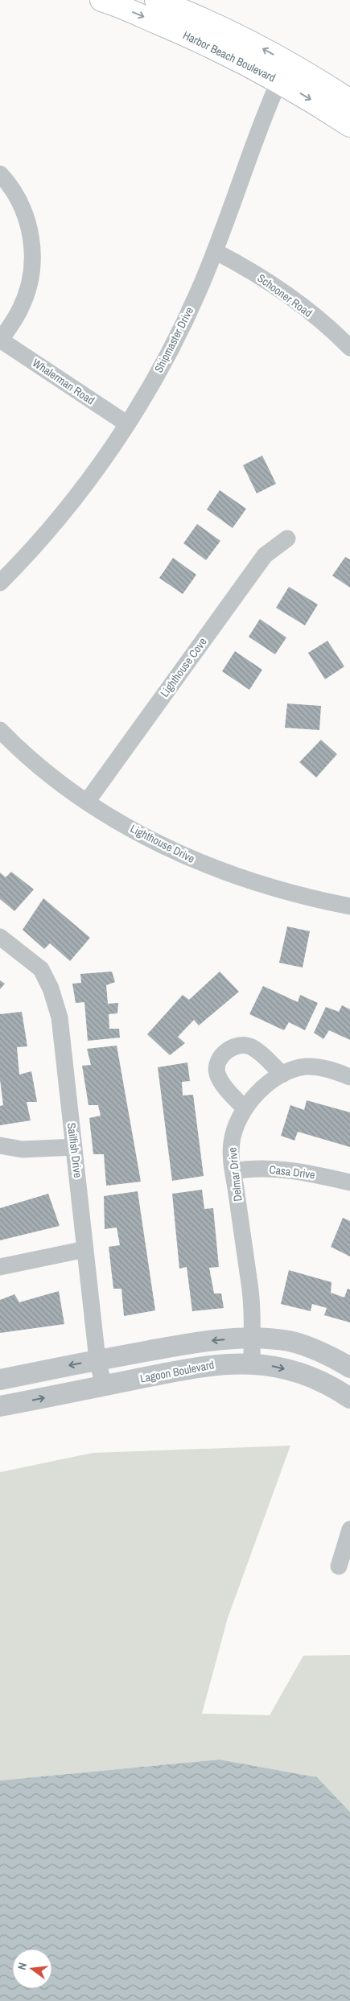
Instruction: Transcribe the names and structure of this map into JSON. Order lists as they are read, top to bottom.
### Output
{
  "streets": {
    "main road": ["Harbor Beach Boulevard"],
    "street": [
      "Schooner Road",
      "Shipmaster Drive",
      "Whalerman Road",
      "Lighthouse Cove",
      "Lighthouse Drive",
      "Sailfish Drive",
      "Casa Drive",
      "Delmar Drive",
      "Lagoon Boulevard"
    ]
  },
  "crossings": [
    ["Harbor Beach Boulevard", "Shipmaster Drive"],
    ["Schooner Road", "Shipmaster Drive"],
    ["Shipmaster Drive", "Whalerman Road"],
    ["Lighthouse Cove", "Lighthouse Drive"],
    ["Sailfish Drive", "Lagoon Boulevard"],
    ["Casa Drive", "Delmar Drive"],
    ["Delmar Drive", "Lagoon Boulevard"]
  ],
  "north": "left"
}
